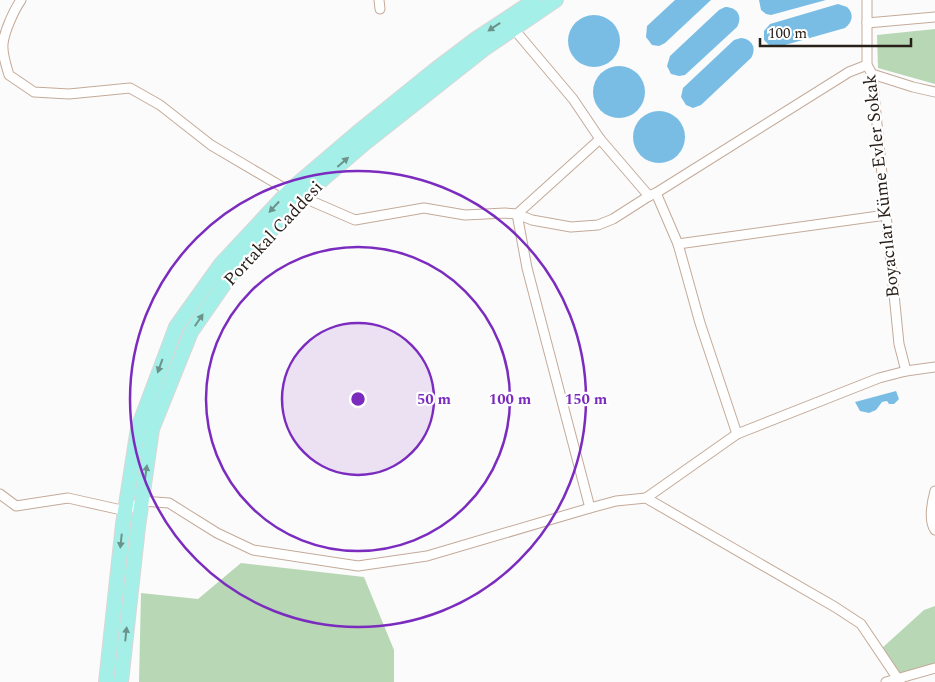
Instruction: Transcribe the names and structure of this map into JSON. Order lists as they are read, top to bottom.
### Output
{
  "streets": {
    "main road": ["Portakal Caddesi"],
    "street": ["Boyacılar Küme Evler Sokak"]
  },
  "scale_bar": "100 m",
  "rings": ["50 m", "100 m", "150 m"]
}
